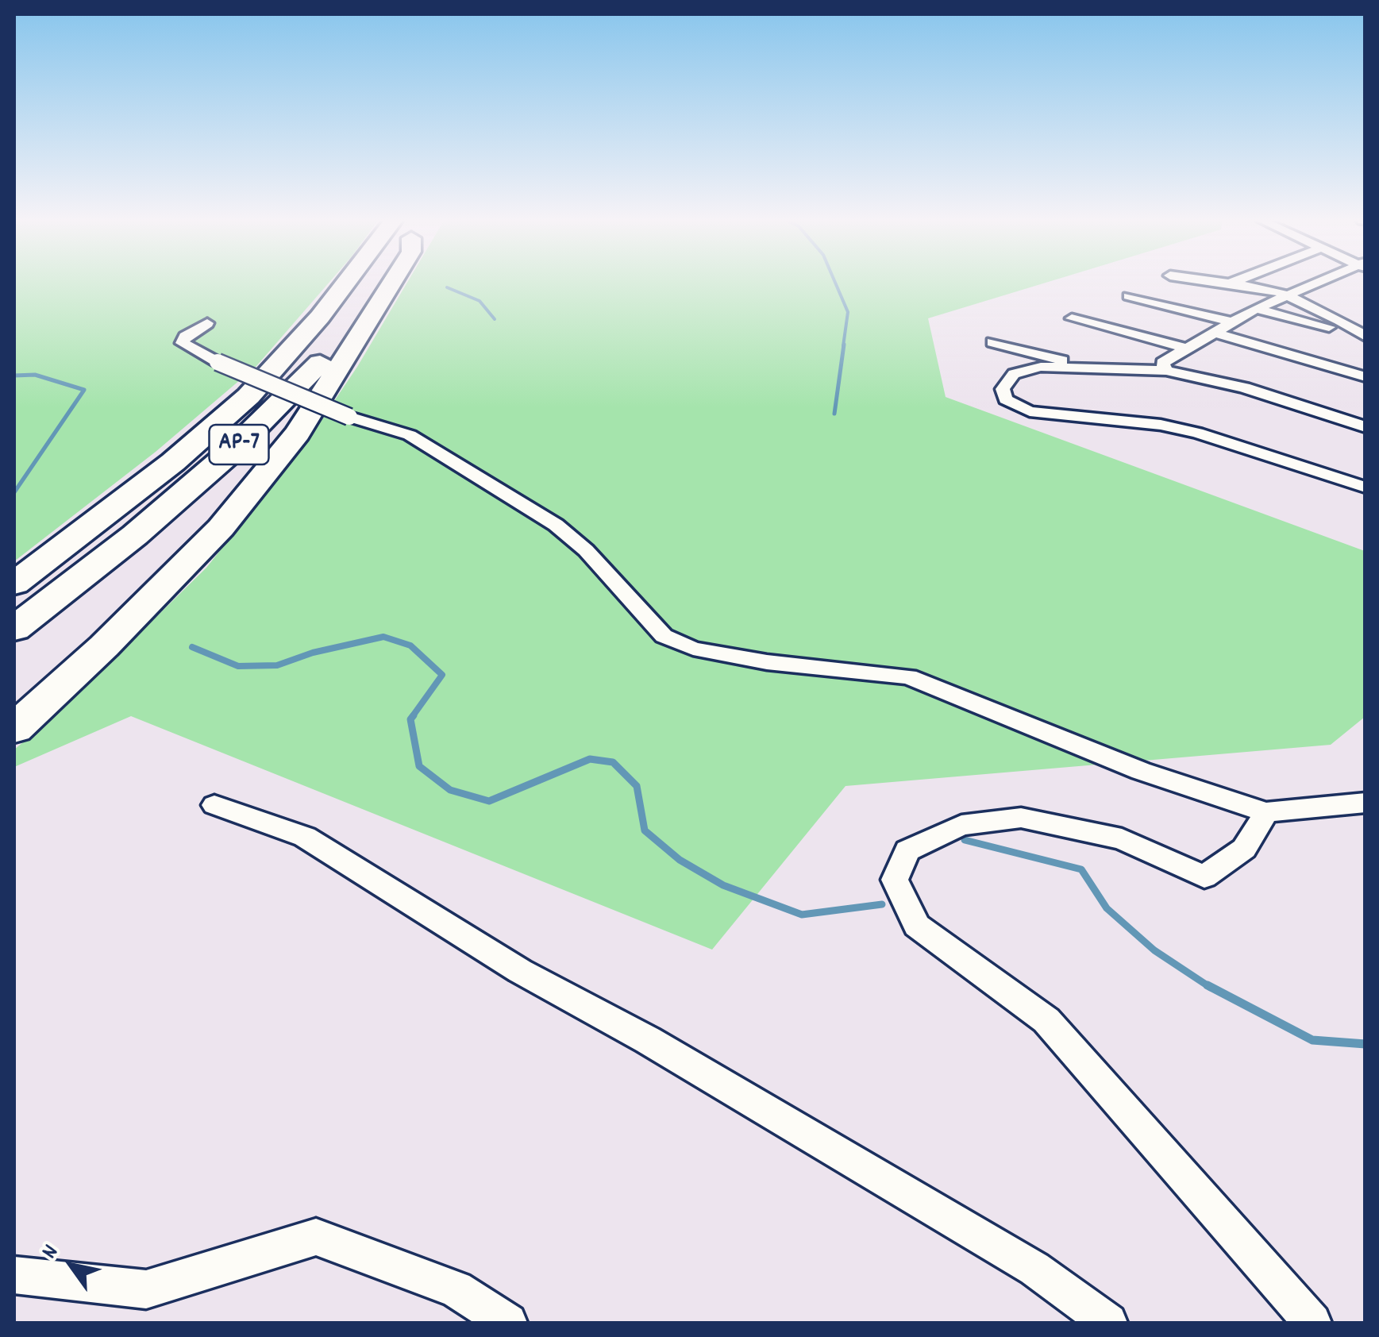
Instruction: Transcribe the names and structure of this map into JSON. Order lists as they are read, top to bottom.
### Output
{
  "streets": {
    "highway": ["AP-7"]
  },
  "north": "top left"
}
